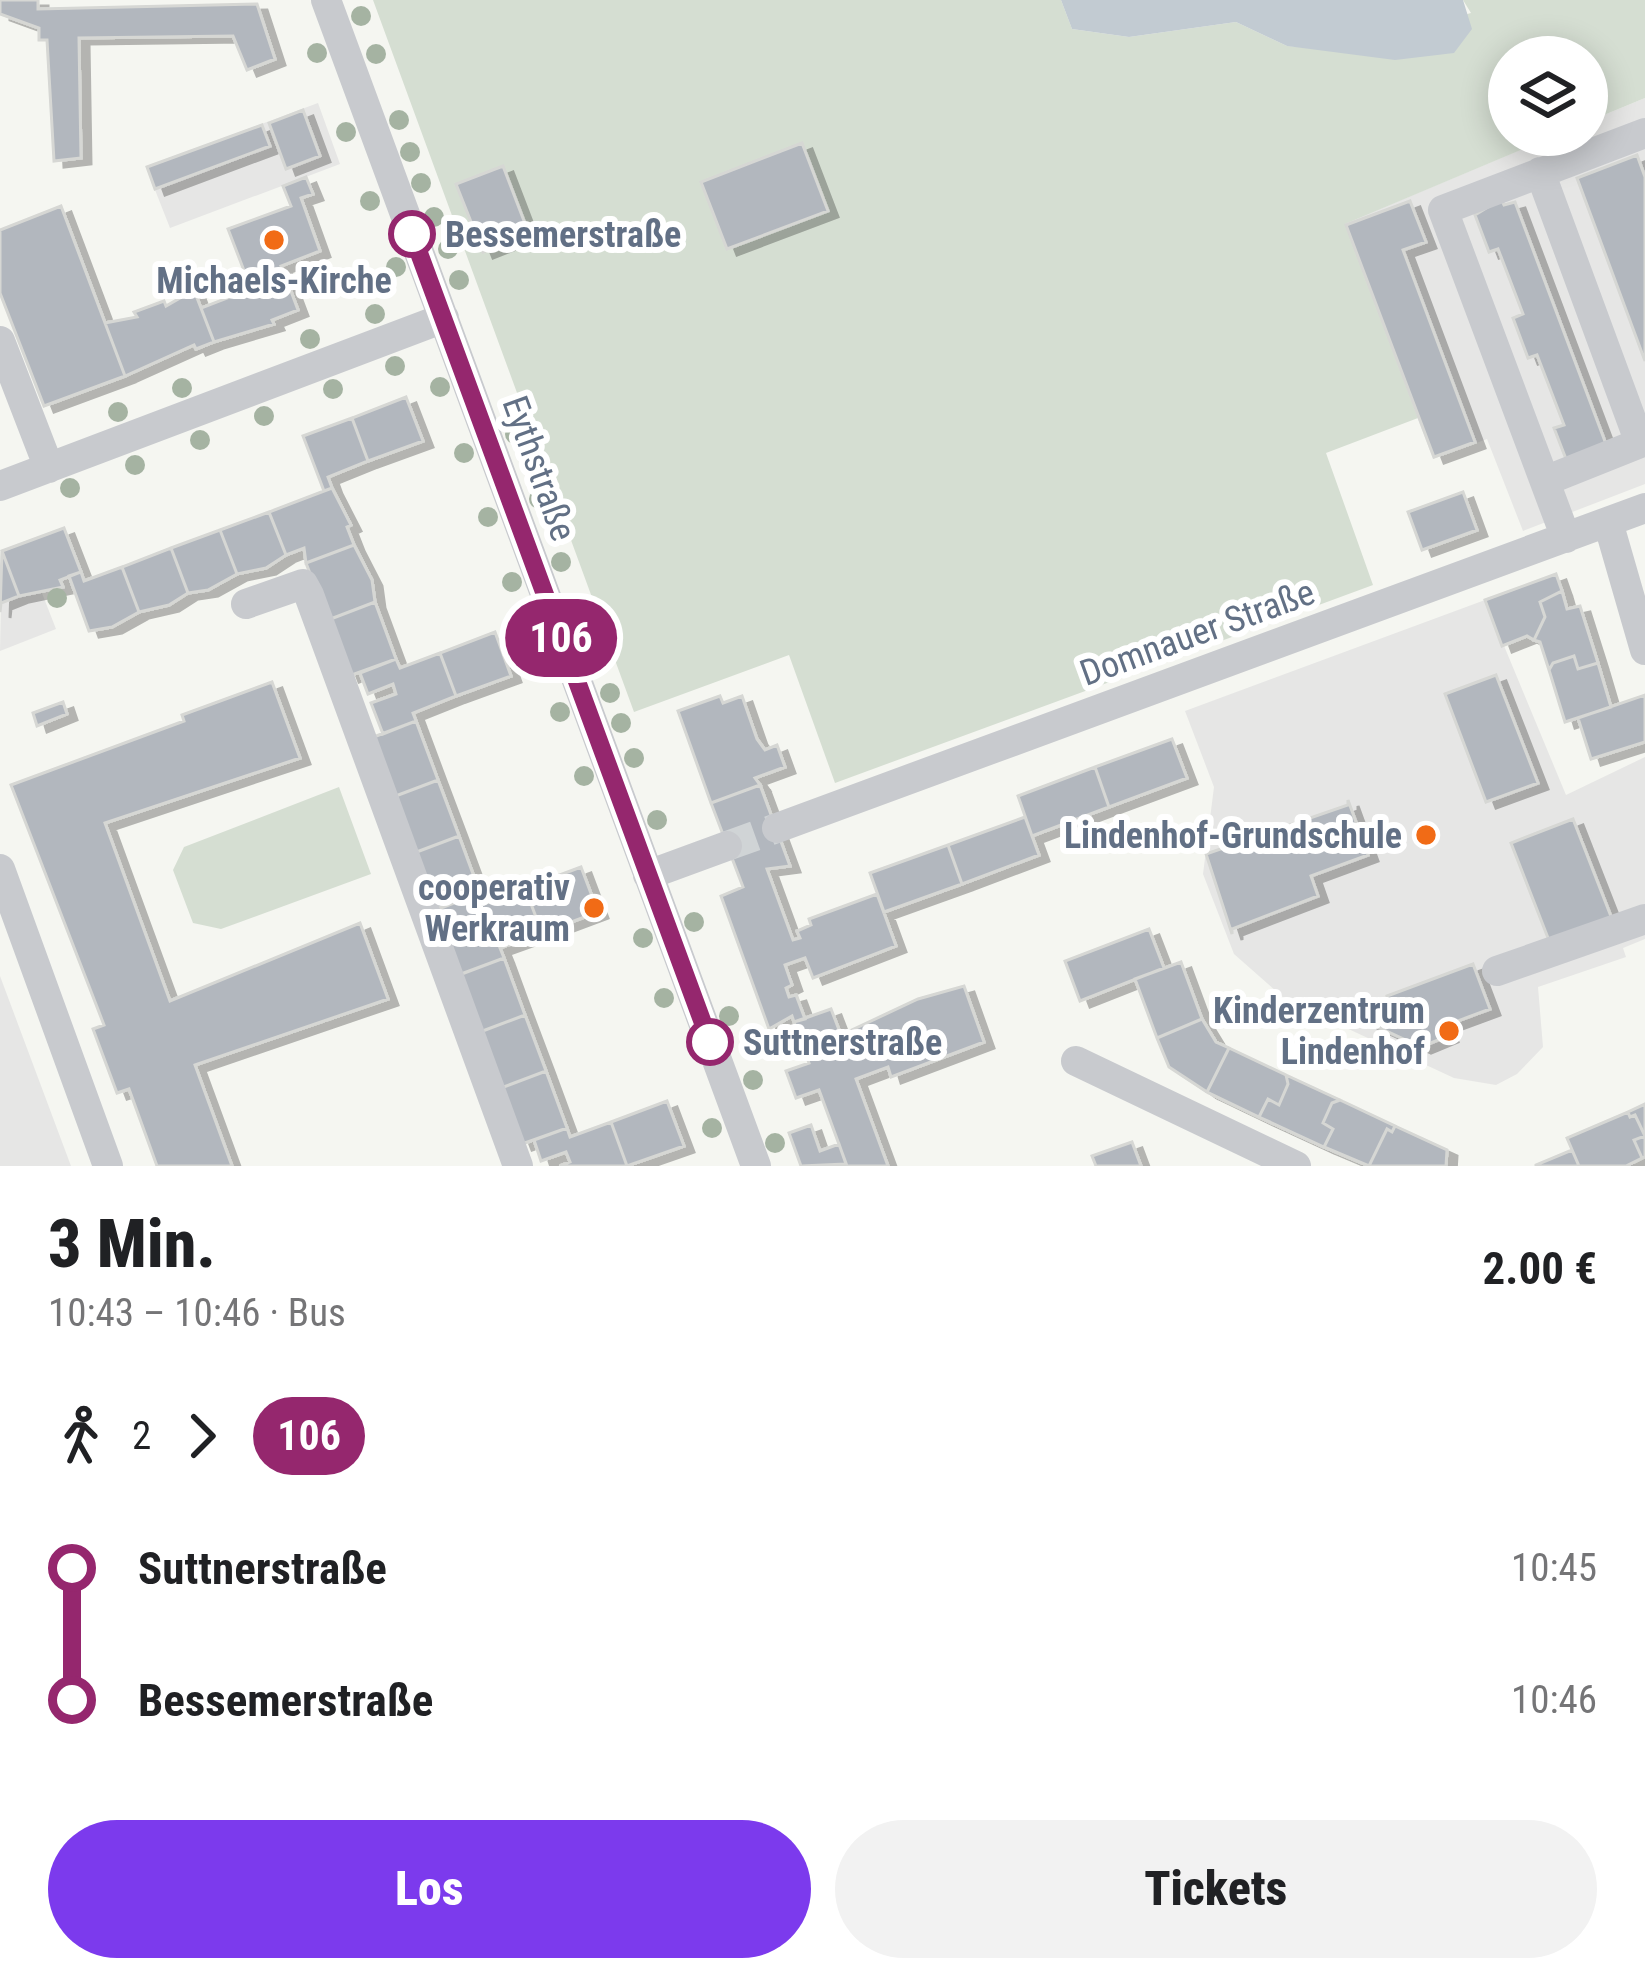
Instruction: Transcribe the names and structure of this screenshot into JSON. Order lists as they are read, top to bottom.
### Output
{
  "streets": {
    "street": ["Eythstraße", "Domnauer Straße"]
  },
  "places": [
    "Bessemerstraße",
    "Michaels-Kirche",
    "Lindenhof-Grundschule",
    "cooperativ Werkraum",
    "Kinderzentrum Lindenhof",
    "Suttnerstraße"
  ],
  "lines": ["bus line 106"],
  "page": {
    "on_map": "106",
    "heading": ["3 Min.", "10:43 – 10:46 · Bus", "2.00 €"],
    "legs": ["2", "106"],
    "list": [
      {
        "name": "Suttnerstraße",
        "value": "10:45"
      },
      {
        "name": "Bessemerstraße",
        "value": "10:46"
      }
    ],
    "buttons": ["Los", "Tickets"]
  }
}
